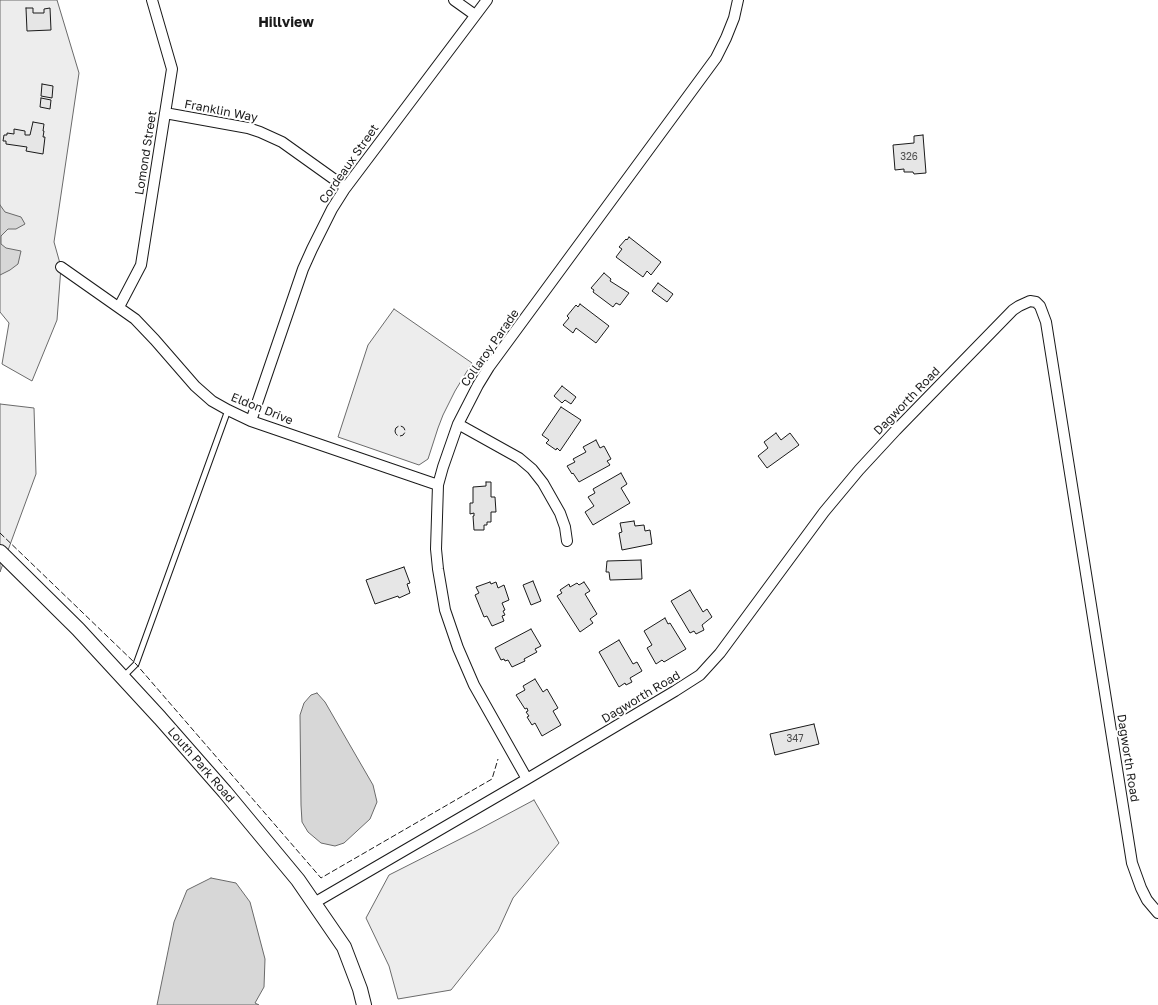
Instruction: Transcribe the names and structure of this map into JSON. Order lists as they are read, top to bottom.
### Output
{
  "streets": {
    "street": [
      "Franklin Way",
      "Lomond Street",
      "Cordeaux Street",
      "Collaroy Parade",
      "Dagworth Road",
      "Eldon Drive",
      "Louth Park Road"
    ]
  },
  "crossings": [
    ["Franklin Way", "Lomond Street"],
    ["Franklin Way", "Cordeaux Street"],
    ["Lomond Street", "Eldon Drive"],
    ["Cordeaux Street", "Eldon Drive"],
    ["Collaroy Parade", "Dagworth Road"],
    ["Collaroy Parade", "Eldon Drive"],
    ["Dagworth Road", "Louth Park Road"]
  ],
  "districts": ["Hillview"],
  "house_numbers": ["326", "347"]
}
